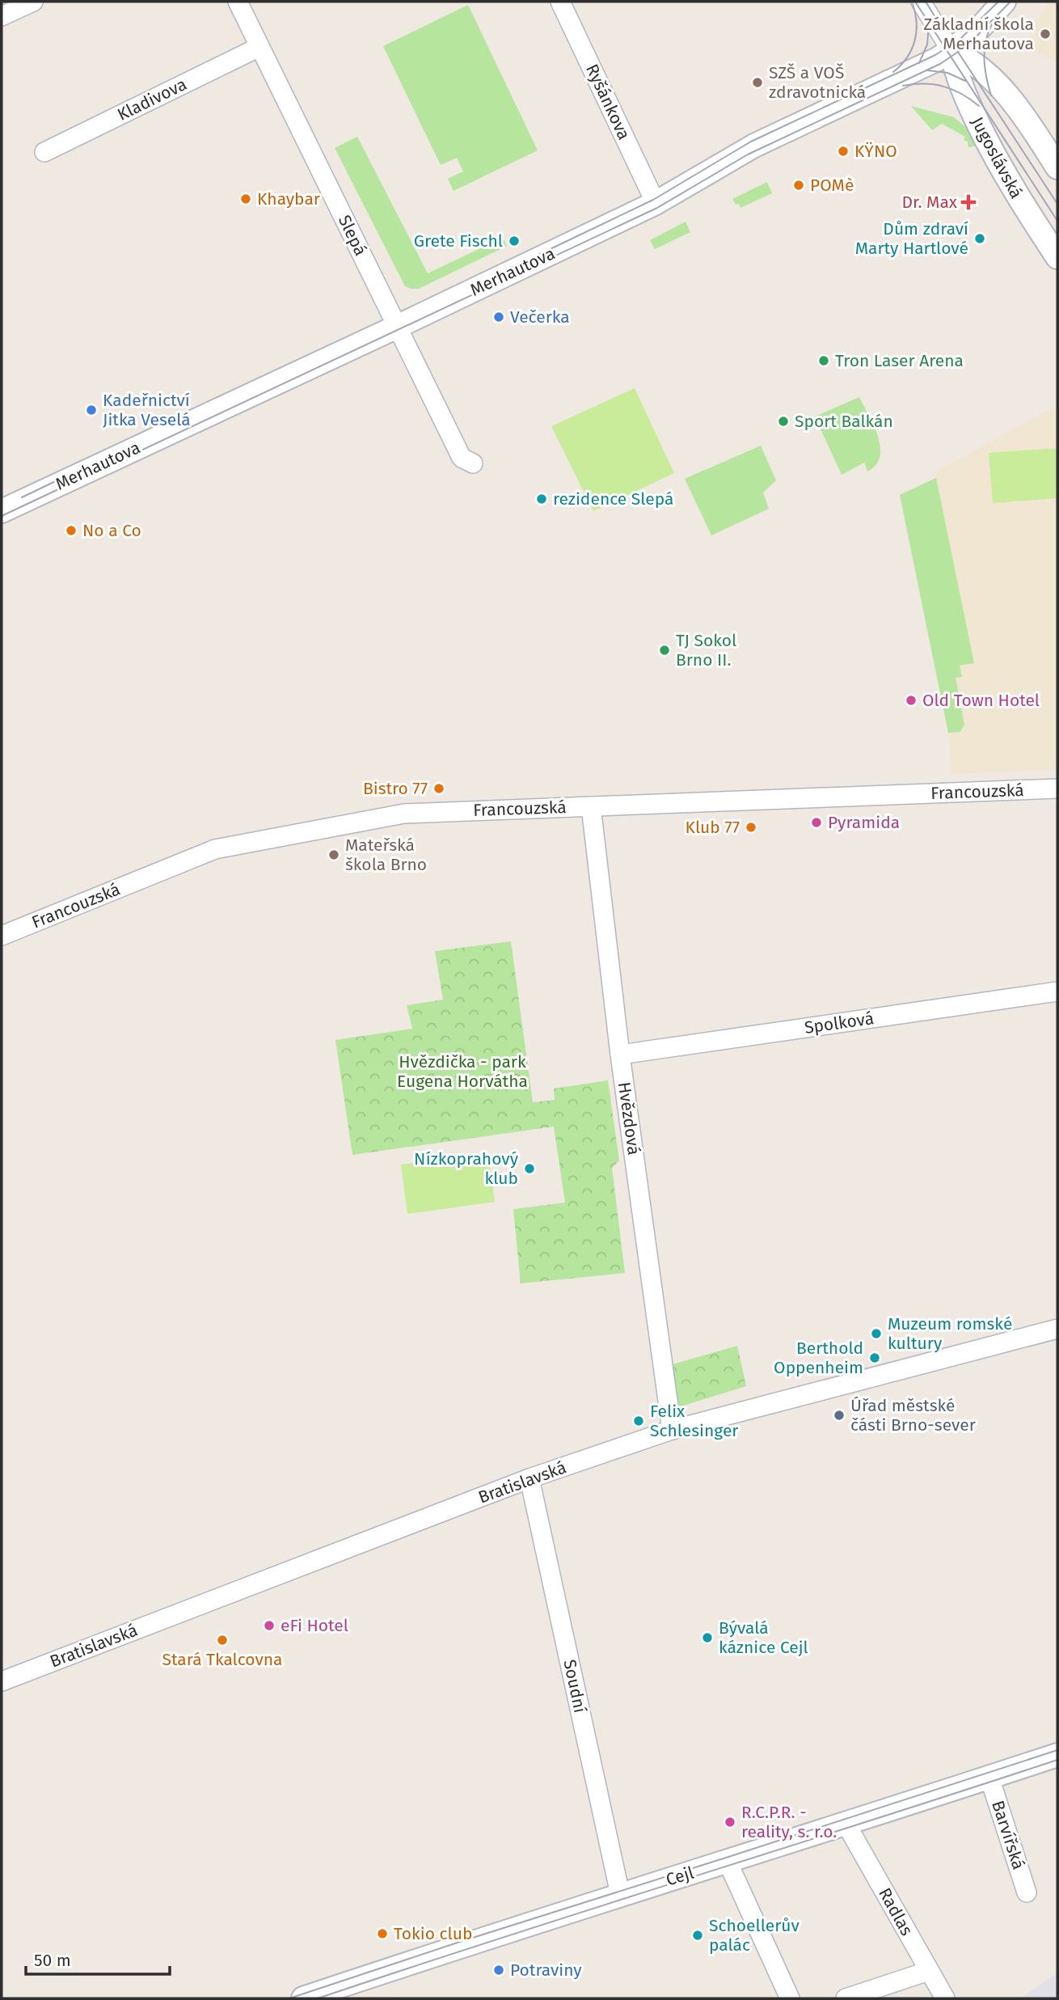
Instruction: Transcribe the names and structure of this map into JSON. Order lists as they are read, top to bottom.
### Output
{
  "streets": {
    "street": [
      "Kladivova",
      "Ryšánkova",
      "Jugoslávská",
      "Slepá",
      "Merhautova",
      "Francouzská",
      "Spolková",
      "Hvězdová",
      "Bratislavská",
      "Soudní",
      "Barvířská",
      "Cejl",
      "Radlas"
    ]
  },
  "crossings": [
    ["Kladivova", "Slepá"],
    ["Ryšánkova", "Merhautova"],
    ["Jugoslávská", "Merhautova"],
    ["Slepá", "Merhautova"],
    ["Francouzská", "Hvězdová"],
    ["Spolková", "Hvězdová"],
    ["Hvězdová", "Bratislavská"],
    ["Bratislavská", "Soudní"],
    ["Soudní", "Cejl"],
    ["Barvířská", "Cejl"],
    ["Cejl", "Radlas"]
  ],
  "parks": ["Hvězdička - park Eugena Horvátha"],
  "places": {
    "other": [
      "Základní škola Merhautova",
      "SZŠ a VOŠ zdravotnická",
      "KŸNO",
      "POMè",
      "Khaybar",
      "Dům zdraví Marty Hartlové",
      "Grete Fischl",
      "Večerka",
      "Tron Laser Arena",
      "Kadeřnictví Jitka Veselá",
      "Sport Balkán",
      "rezidence Slepá",
      "No a Co",
      "TJ Sokol Brno II.",
      "Old Town Hotel",
      "Bistro 77",
      "Pyramida",
      "Klub 77",
      "Mateřská škola Brno",
      "Nízkoprahový klub",
      "Muzeum romské kultury",
      "Berthold Oppenheim",
      "Úřad městské části Brno-sever",
      "Felix Schlesinger",
      "eFi Hotel",
      "Bývalá káznice Cejl",
      "Stará Tkalcovna",
      "R.C.P.R. - reality, s. r.o.",
      "Tokio club",
      "Schoellerův palác",
      "Potraviny"
    ],
    "health": ["Dr. Max"]
  },
  "scale_bar": "50 m"
}
